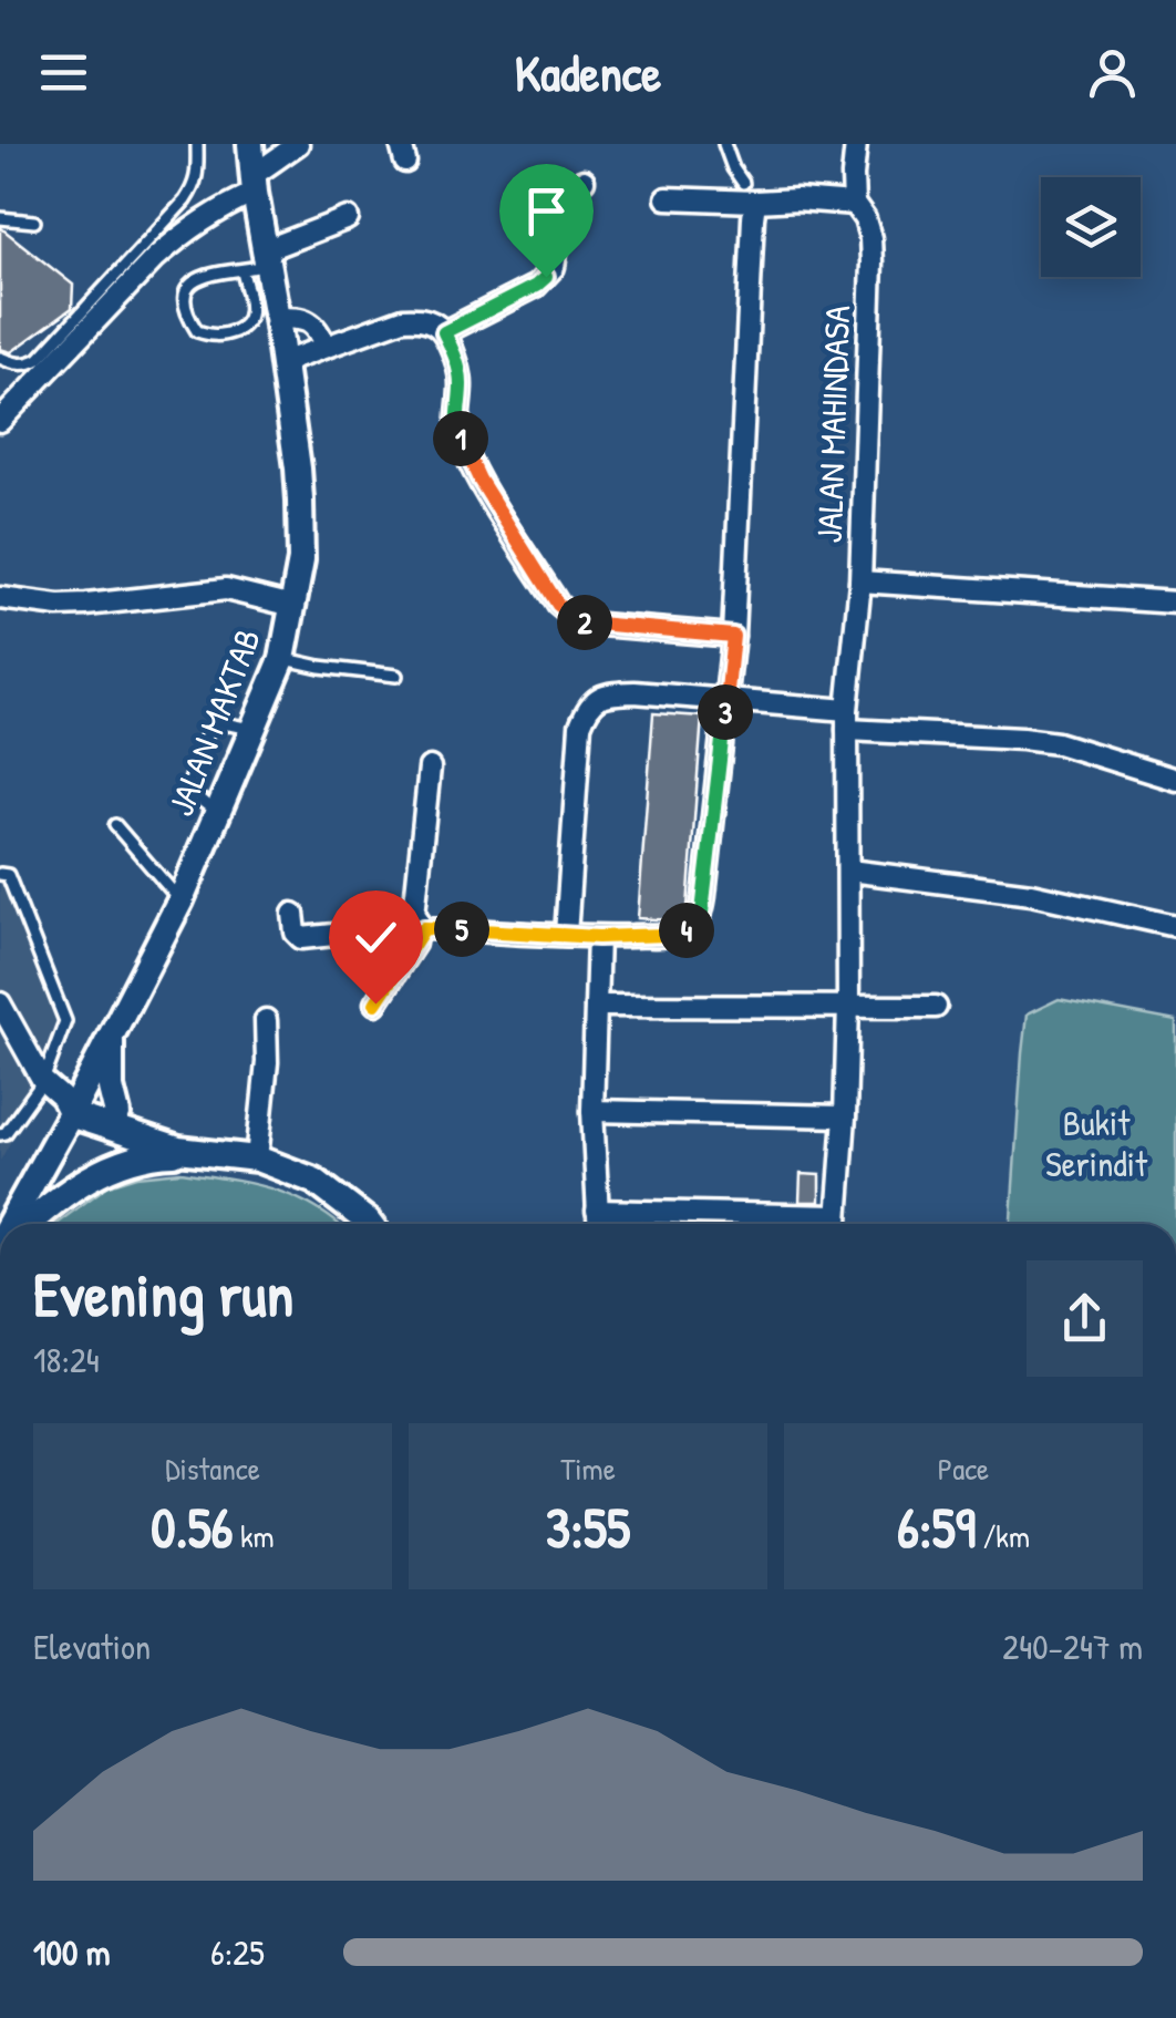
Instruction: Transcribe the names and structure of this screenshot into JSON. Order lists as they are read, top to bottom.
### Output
{
  "streets": {
    "main road": ["JALAN MAKTAB"],
    "street": ["JALAN MAHINDASA"]
  },
  "parks": ["Bukit Serindit"],
  "page": {
    "header": "Kadence",
    "pins": [
      "1",
      "2",
      "3",
      "5",
      "4"
    ],
    "heading": ["Evening run", "18:24"],
    "stats": [
      ["Distance", "0.56 km"],
      ["Time", "3:55"],
      ["Pace", "6:59 /km"]
    ],
    "chart": ["Elevation", "240–247 m"],
    "list": [
      {
        "name": "100 m",
        "note": "6:25"
      }
    ]
  }
}
